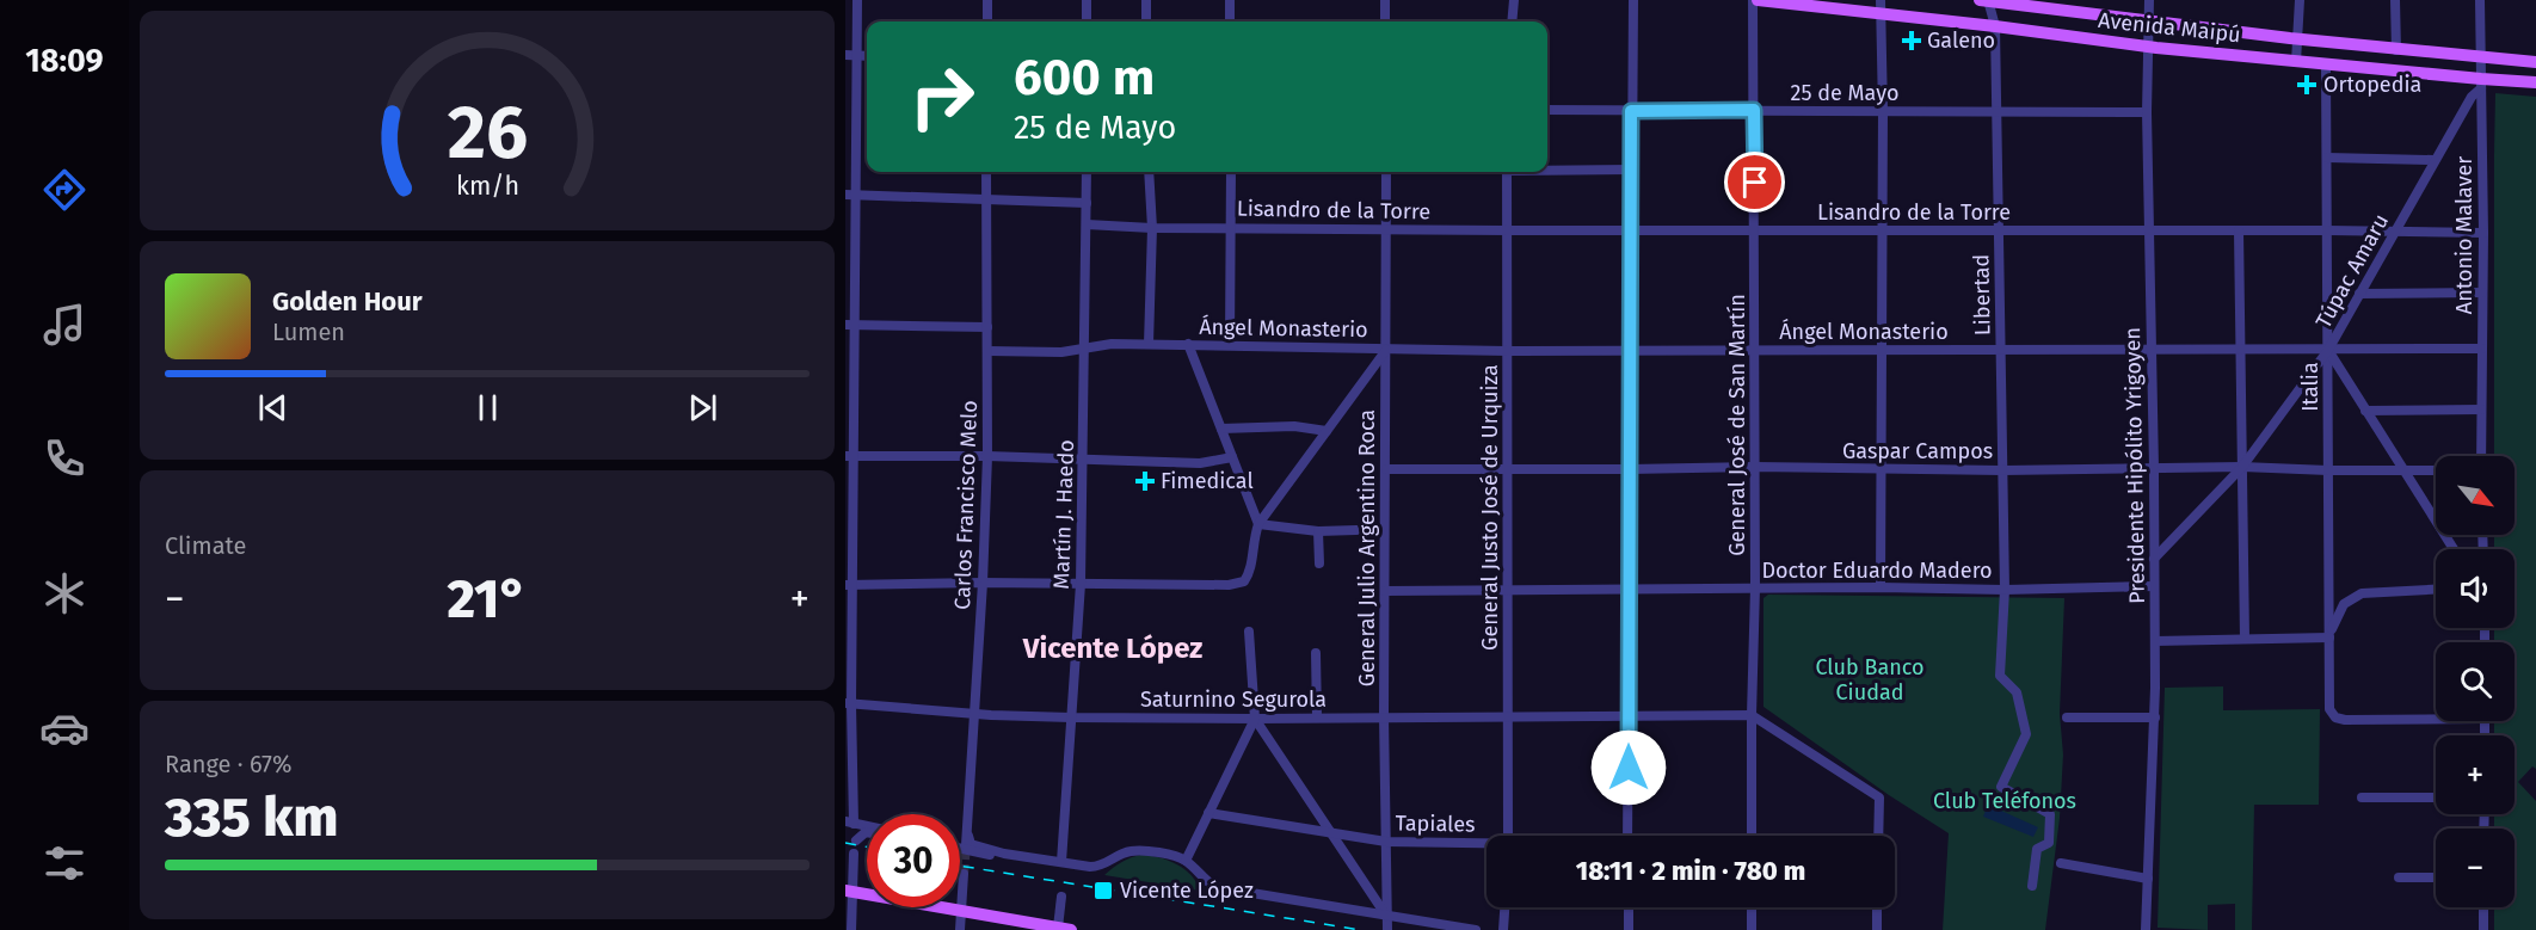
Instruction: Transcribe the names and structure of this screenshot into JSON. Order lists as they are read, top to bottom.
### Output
{
  "streets": {
    "main road": ["Avenida Maipú"],
    "street": [
      "25 de Mayo",
      "Lisandro de la Torre",
      "Antonio Malaver",
      "Túpac Amaru",
      "Libertad",
      "Ángel Monasterio",
      "Italia",
      "General José de San Martín",
      "Gaspar Campos",
      "Presidente Hipólito Yrigoyen",
      "Carlos Francisco Melo",
      "General Justo José de Urquiza",
      "Martín J. Haedo",
      "General Julio Argentino Roca",
      "Doctor Eduardo Madero",
      "Saturnino Segurola",
      "Tapiales"
    ]
  },
  "crossings": [
    ["Avenida Maipú", "Antonio Malaver"],
    ["Avenida Maipú", "Túpac Amaru"],
    ["Avenida Maipú", "Libertad"],
    ["Avenida Maipú", "Italia"],
    ["Avenida Maipú", "General José de San Martín"],
    ["Avenida Maipú", "Presidente Hipólito Yrigoyen"],
    ["25 de Mayo", "Libertad"],
    ["25 de Mayo", "General José de San Martín"],
    ["25 de Mayo", "Presidente Hipólito Yrigoyen"],
    ["Lisandro de la Torre", "Antonio Malaver"],
    ["Lisandro de la Torre", "Túpac Amaru"],
    ["Lisandro de la Torre", "Libertad"],
    ["Lisandro de la Torre", "Italia"],
    ["Lisandro de la Torre", "General José de San Martín"],
    ["Lisandro de la Torre", "Presidente Hipólito Yrigoyen"],
    ["Lisandro de la Torre", "General Justo José de Urquiza"],
    ["Lisandro de la Torre", "Martín J. Haedo"],
    ["Lisandro de la Torre", "General Julio Argentino Roca"],
    ["Antonio Malaver", "Túpac Amaru"],
    ["Antonio Malaver", "Ángel Monasterio"],
    ["Túpac Amaru", "Ángel Monasterio"],
    ["Túpac Amaru", "Italia"],
    ["Túpac Amaru", "Gaspar Campos"],
    ["Túpac Amaru", "Presidente Hipólito Yrigoyen"],
    ["Libertad", "Ángel Monasterio"],
    ["Libertad", "Gaspar Campos"],
    ["Libertad", "Doctor Eduardo Madero"],
    ["Ángel Monasterio", "Italia"],
    ["Ángel Monasterio", "General José de San Martín"],
    ["Ángel Monasterio", "Presidente Hipólito Yrigoyen"],
    ["Ángel Monasterio", "Carlos Francisco Melo"],
    ["Ángel Monasterio", "General Justo José de Urquiza"],
    ["Ángel Monasterio", "Martín J. Haedo"],
    ["Ángel Monasterio", "General Julio Argentino Roca"],
    ["Italia", "Gaspar Campos"],
    ["General José de San Martín", "Gaspar Campos"],
    ["General José de San Martín", "Doctor Eduardo Madero"],
    ["General José de San Martín", "Saturnino Segurola"],
    ["Gaspar Campos", "Presidente Hipólito Yrigoyen"],
    ["Gaspar Campos", "General Justo José de Urquiza"],
    ["Gaspar Campos", "General Julio Argentino Roca"],
    ["Presidente Hipólito Yrigoyen", "Doctor Eduardo Madero"],
    ["Carlos Francisco Melo", "Saturnino Segurola"],
    ["General Justo José de Urquiza", "Doctor Eduardo Madero"],
    ["General Justo José de Urquiza", "Saturnino Segurola"],
    ["Martín J. Haedo", "Saturnino Segurola"],
    ["General Julio Argentino Roca", "Doctor Eduardo Madero"],
    ["General Julio Argentino Roca", "Saturnino Segurola"],
    ["General Julio Argentino Roca", "Tapiales"]
  ],
  "districts": ["Vicente López"],
  "parks": ["Club Banco Ciudad", "Club Teléfonos"],
  "places": {
    "health": ["Galeno", "Ortopedia", "Fimedical"],
    "transit": ["Vicente López"]
  },
  "north": "bottom right",
  "page": {
    "tabs": "18:09",
    "turn": ["600 m", "25 de Mayo"],
    "song": ["Golden Hour", "Lumen"],
    "map_buttons": ["+", "−"],
    "tile": [
      "Climate",
      ["Range · 67%", "335 km"]
    ],
    "heat": ["−", "21°", "+"],
    "limit": "30",
    "trip": "18:11 · 2 min · 780 m",
    "gauge": ["26", "km/h"]
  }
}
